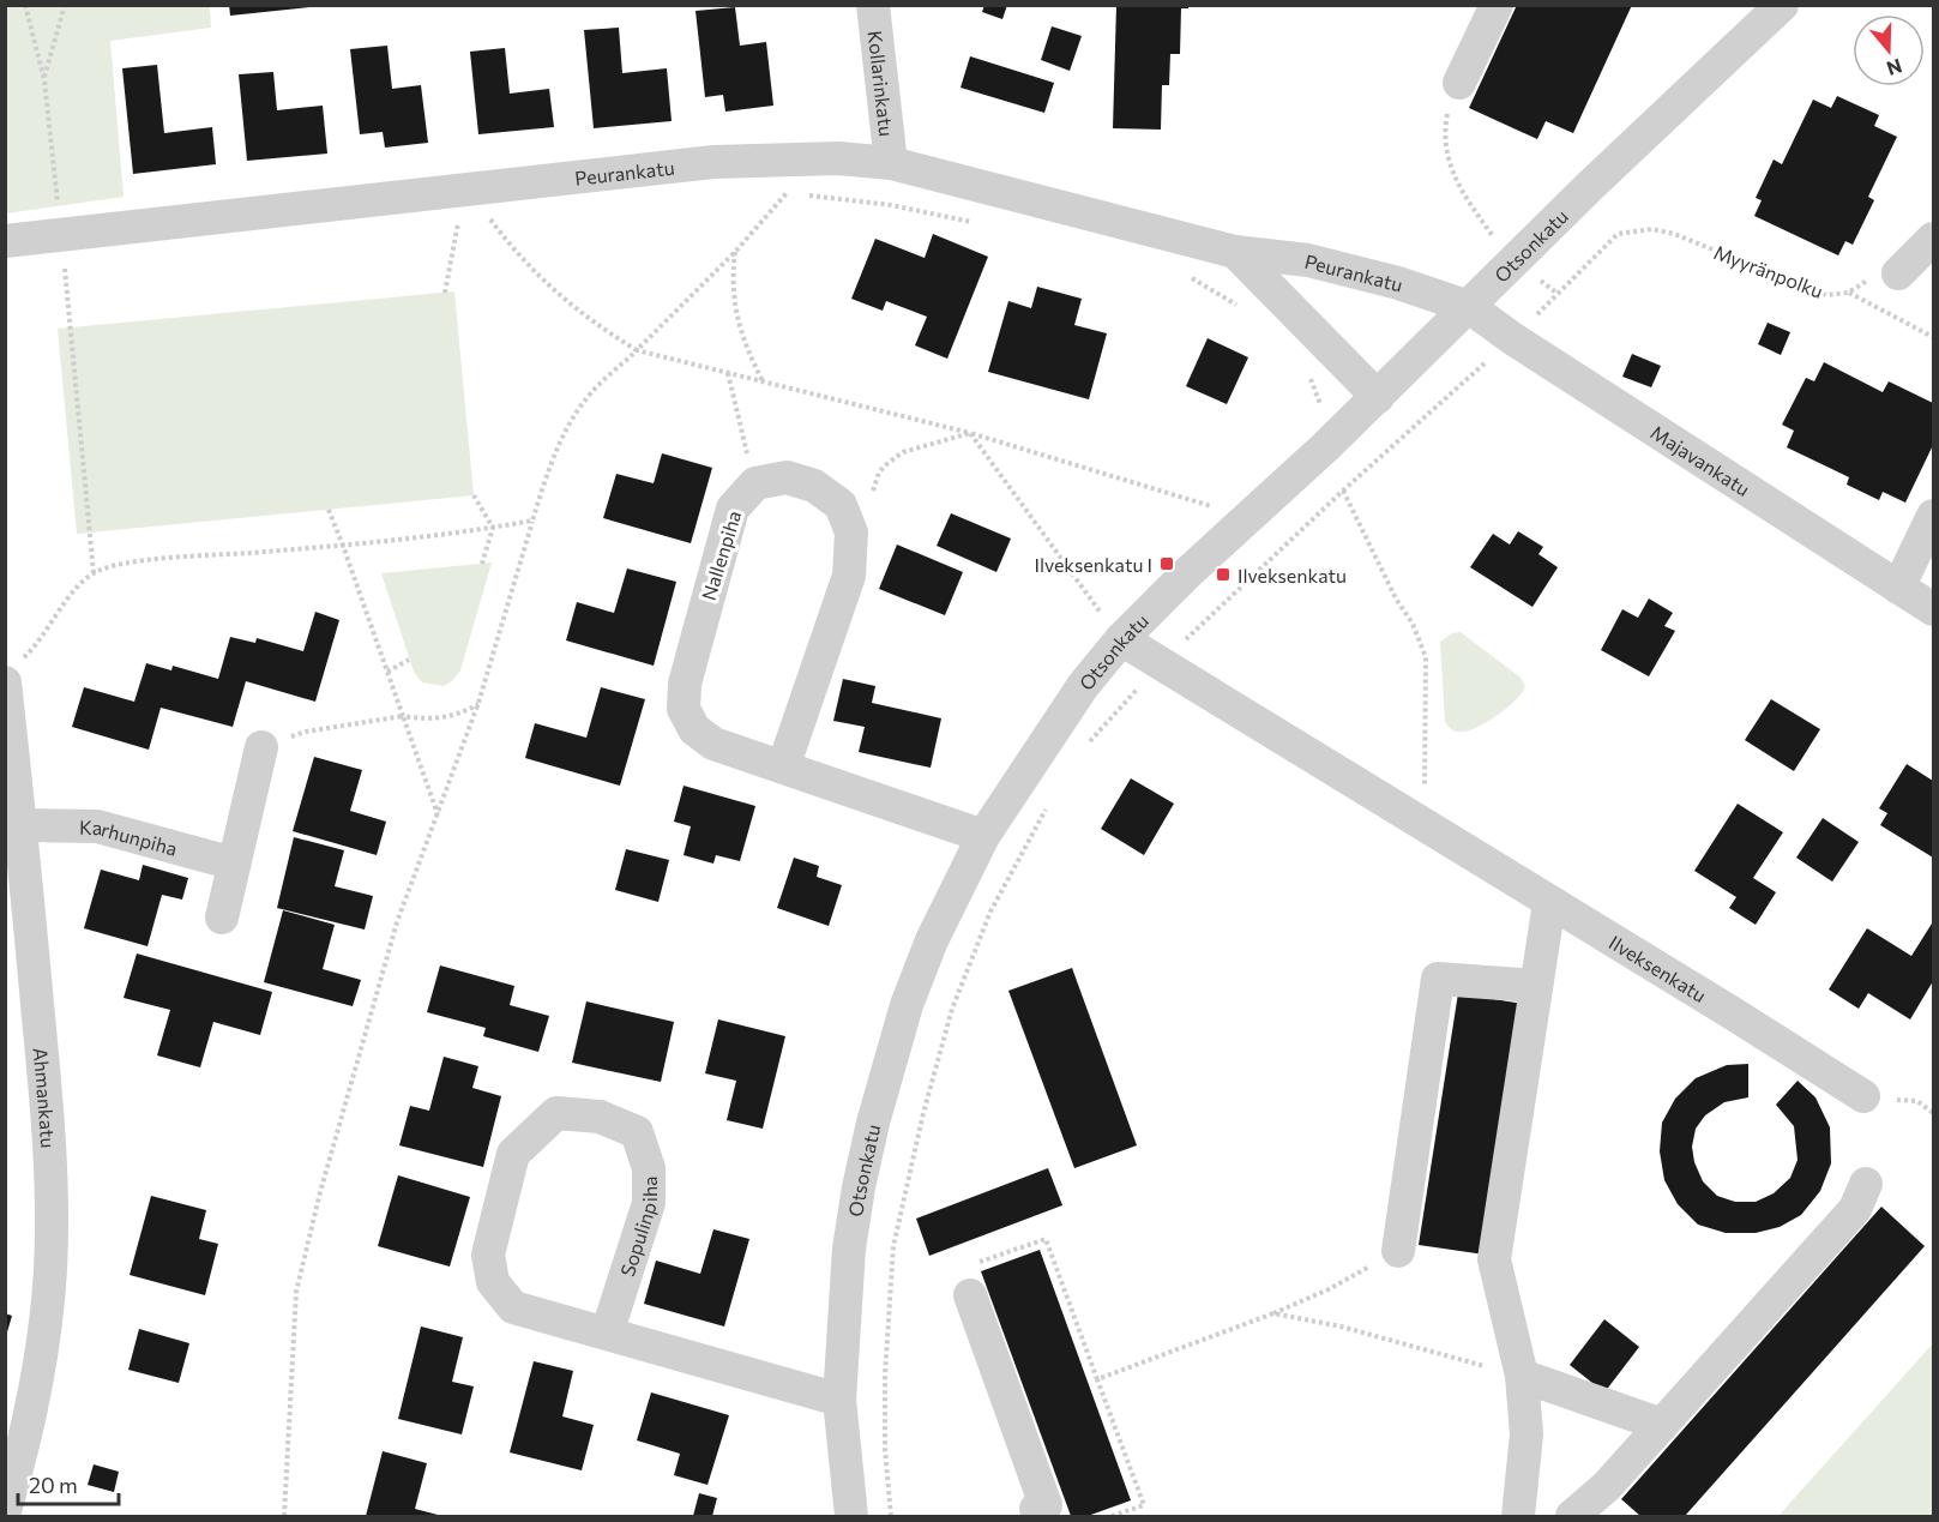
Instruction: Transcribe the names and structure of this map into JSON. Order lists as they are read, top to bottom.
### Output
{
  "streets": {
    "street": [
      "Kollarinkatu",
      "Peurankatu",
      "Otsonkatu",
      "Majavankatu",
      "Nallenpiha",
      "Karhunpiha",
      "Ilveksenkatu",
      "Ahmankatu",
      "Sopulinpiha"
    ],
    "path": ["Myyränpolku"]
  },
  "crossings": [
    ["Kollarinkatu", "Peurankatu"],
    ["Peurankatu", "Otsonkatu"],
    ["Peurankatu", "Majavankatu"],
    ["Otsonkatu", "Majavankatu"],
    ["Otsonkatu", "Nallenpiha"],
    ["Otsonkatu", "Ilveksenkatu"],
    ["Otsonkatu", "Sopulinpiha"],
    ["Karhunpiha", "Ahmankatu"]
  ],
  "places": {
    "transit": ["Ilveksenkatu I", "Ilveksenkatu"]
  },
  "scale_bar": "20 m",
  "north": "bottom"
}
